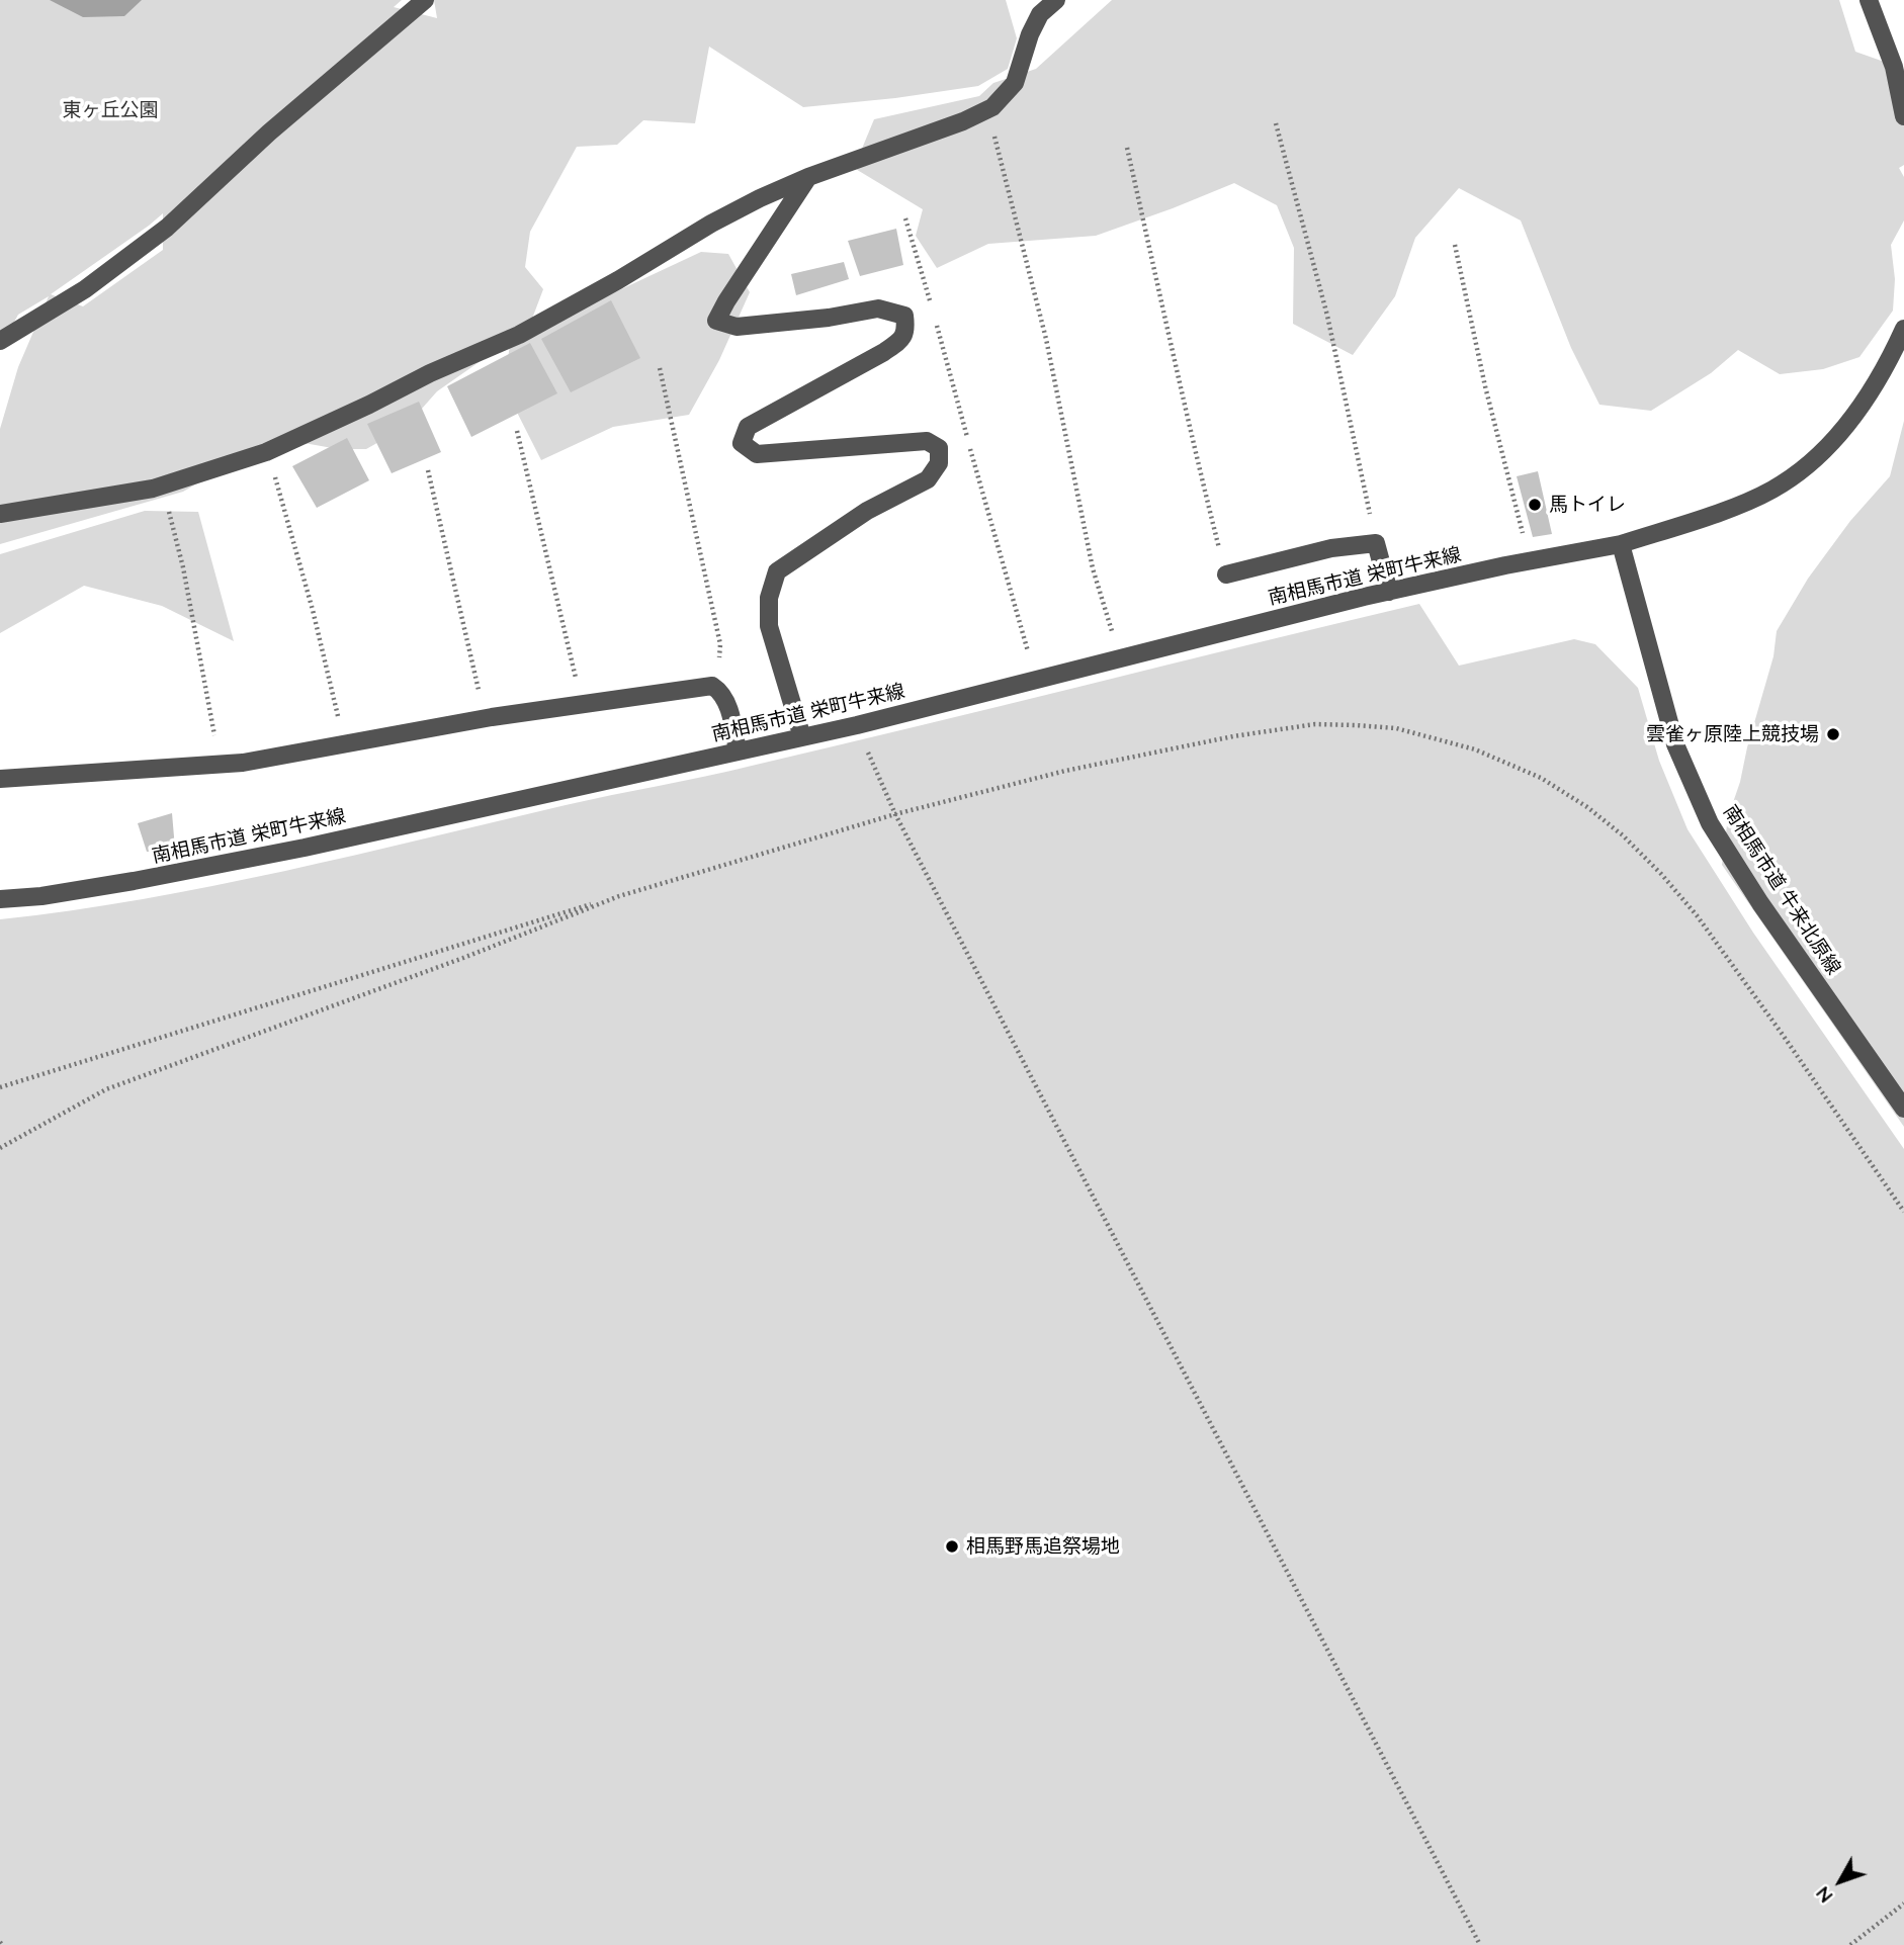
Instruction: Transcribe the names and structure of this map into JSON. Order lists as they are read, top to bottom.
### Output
{
  "streets": {
    "street": ["南相馬市道 栄町牛来線", "南相馬市道 牛来北原線"]
  },
  "crossings": [
    ["南相馬市道 栄町牛来線", "南相馬市道 牛来北原線"]
  ],
  "parks": ["東ヶ丘公園"],
  "places": ["馬トイレ", "雲雀ヶ原陸上競技場", "相馬野馬追祭場地"],
  "north": "bottom left"
}
